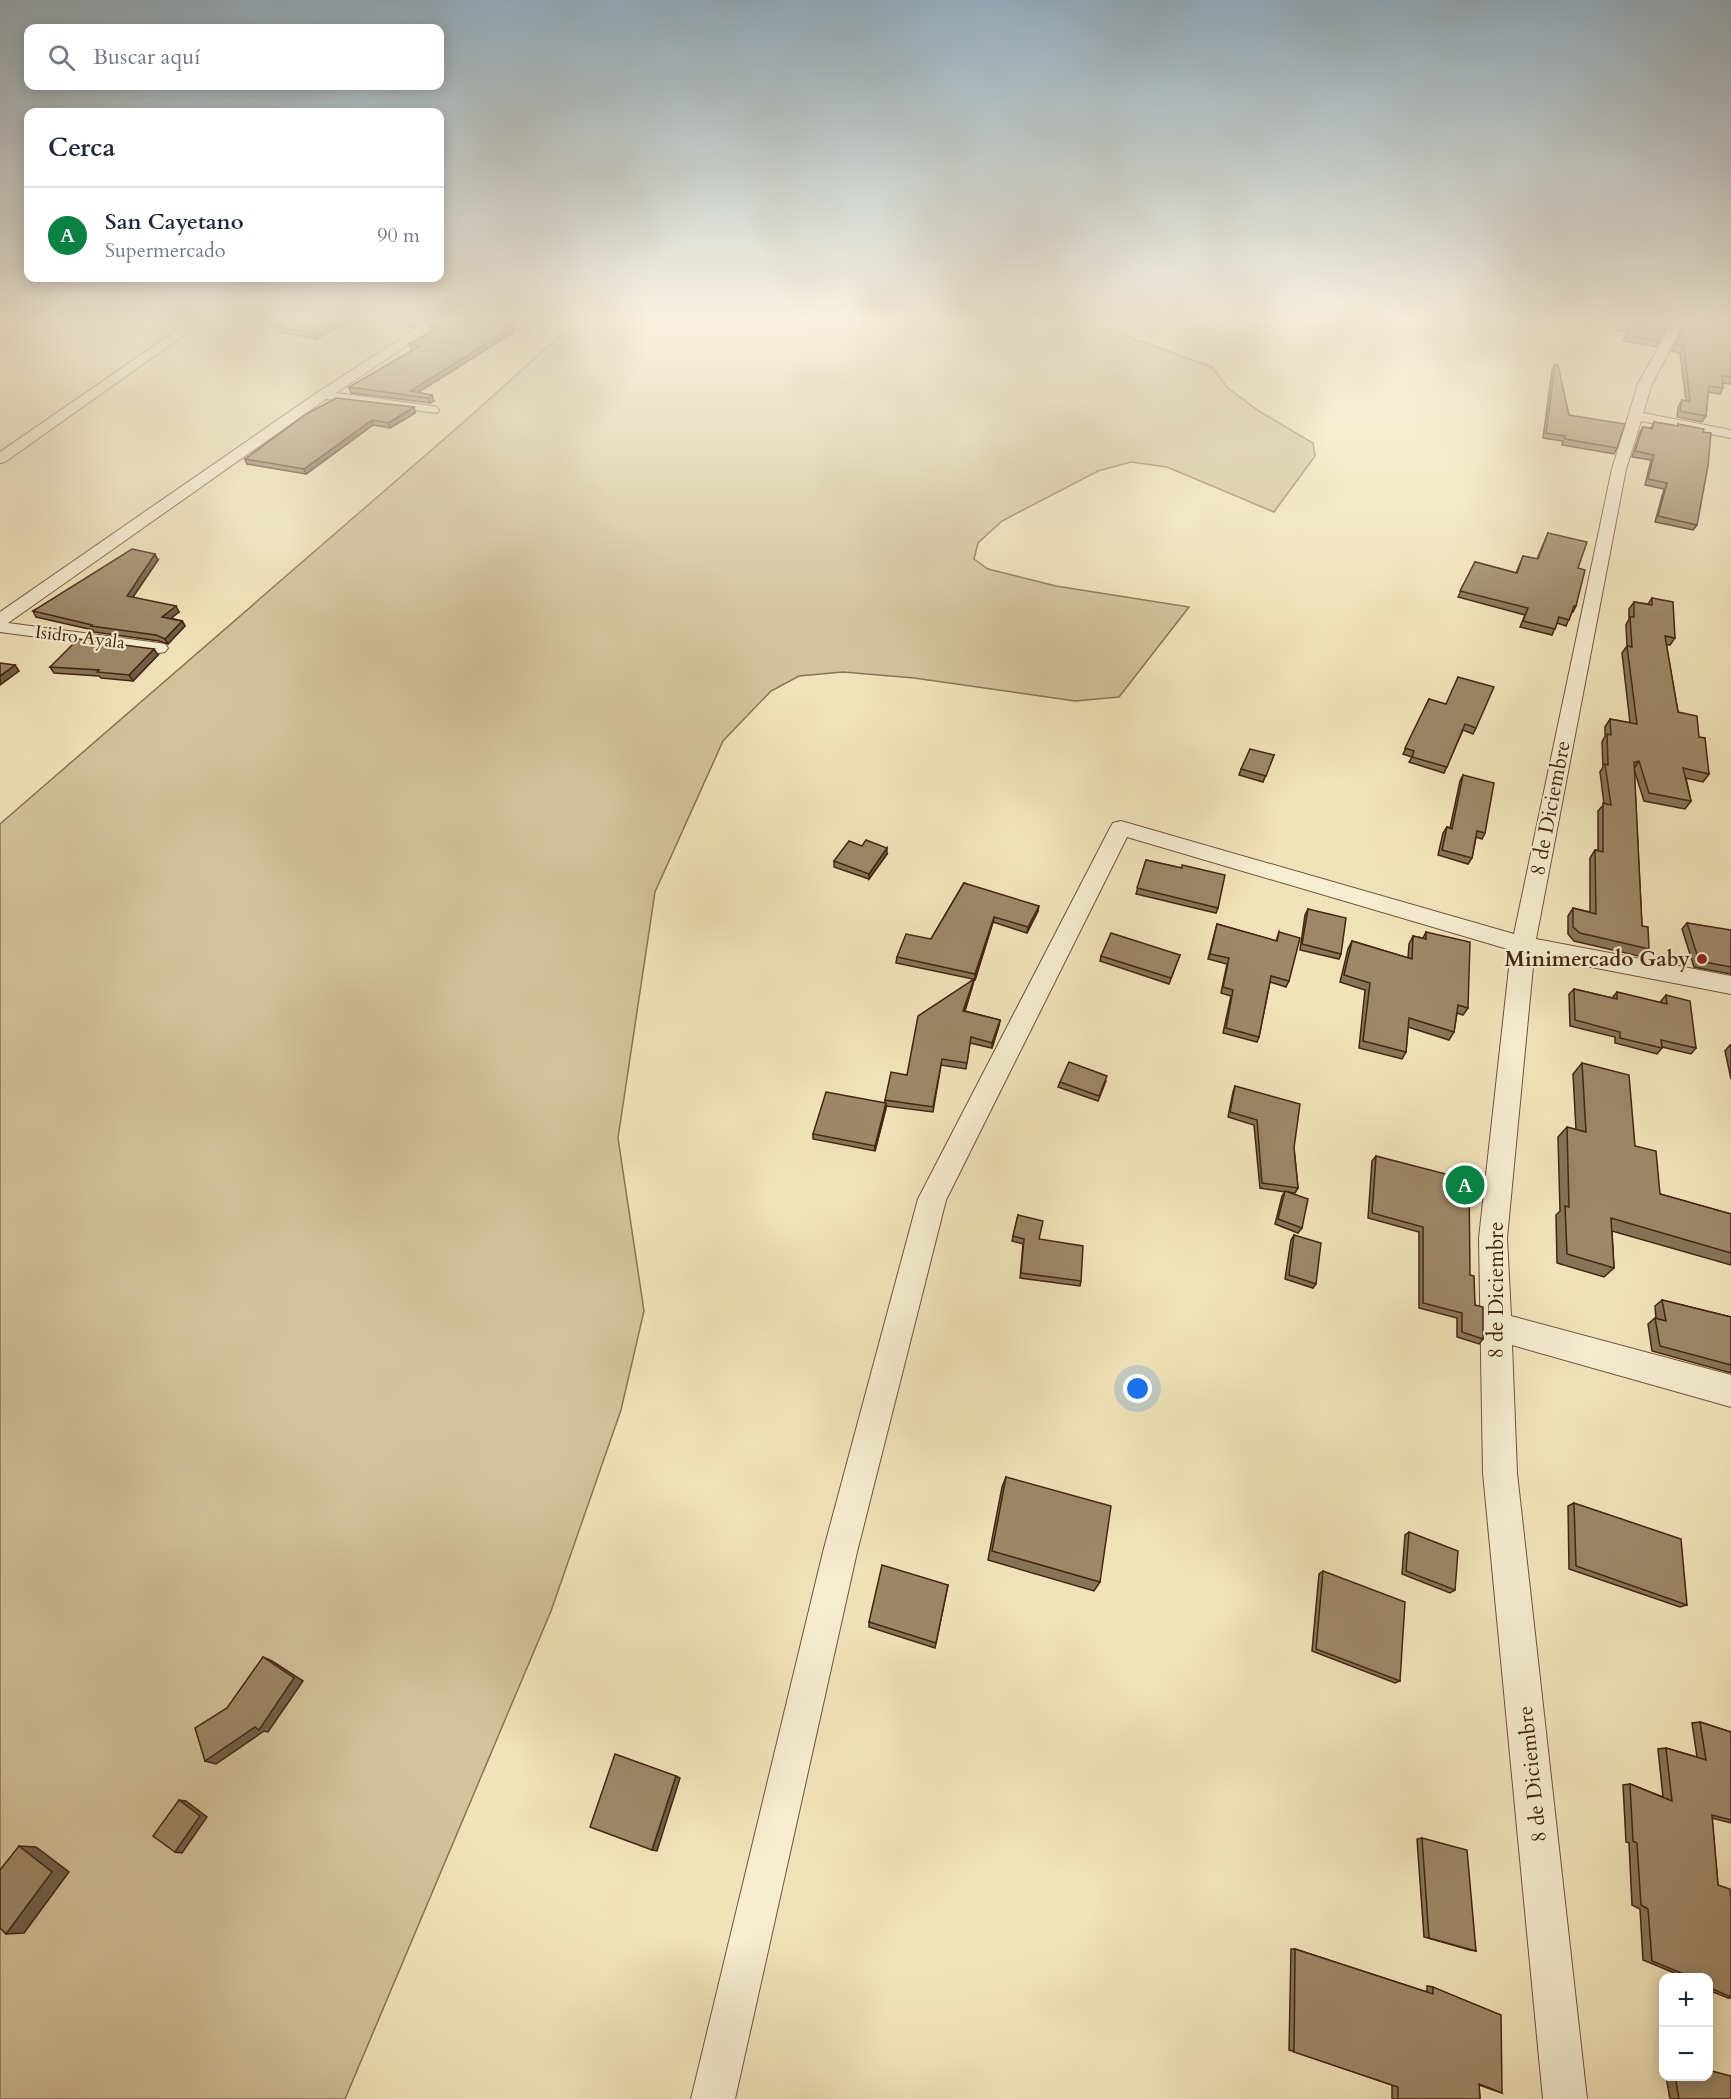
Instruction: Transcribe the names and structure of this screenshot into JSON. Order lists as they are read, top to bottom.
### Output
{
  "streets": {
    "street": ["Isidro Ayala", "8 de Diciembre"]
  },
  "places": ["Minimercado Gaby"],
  "page": {
    "search": "Buscar aquí",
    "heading": "Cerca",
    "list": [
      {
        "mark": "A",
        "name": "San Cayetano",
        "note": "Supermercado",
        "value": "90 m"
      }
    ],
    "pins": "A",
    "map_buttons": ["+", "−"]
  }
}
